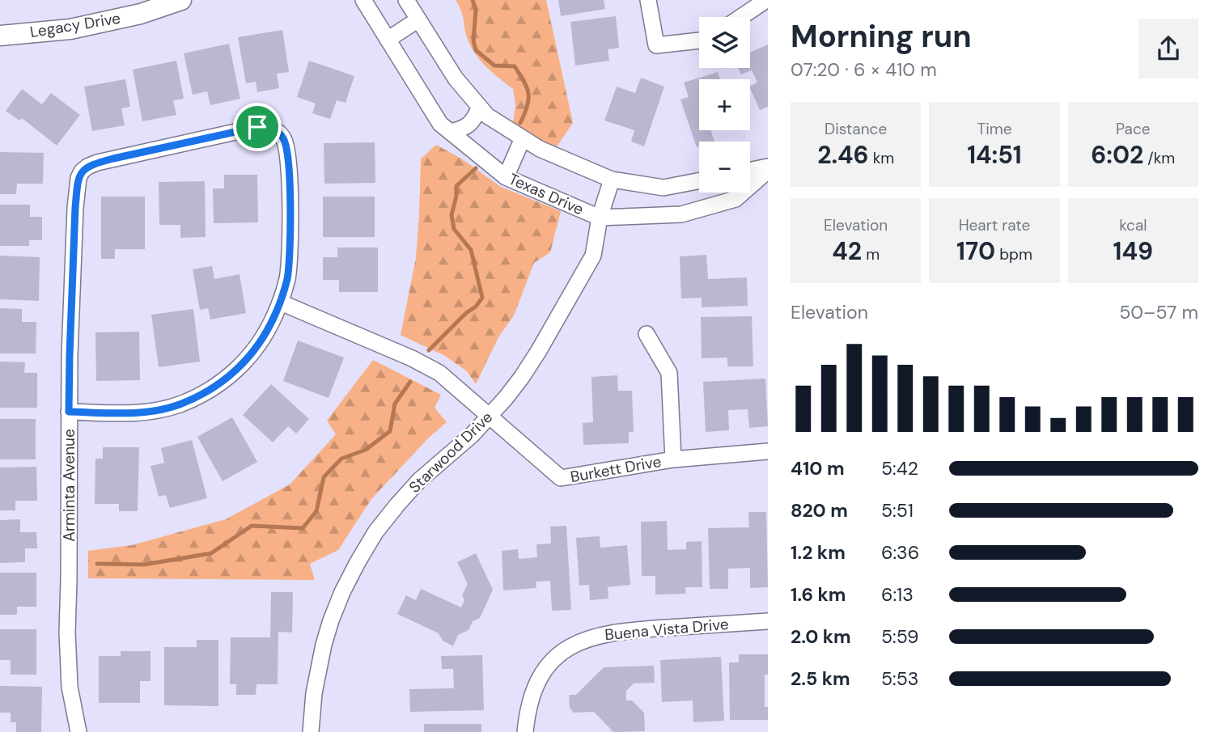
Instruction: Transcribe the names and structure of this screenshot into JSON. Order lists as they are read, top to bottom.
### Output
{
  "streets": {
    "main road": ["Legacy Drive"],
    "street": [
      "Texas Drive",
      "Starwood Drive",
      "Burkett Drive",
      "Arminta Avenue",
      "Buena Vista Drive"
    ]
  },
  "crossings": [
    ["Texas Drive", "Starwood Drive"],
    ["Starwood Drive", "Burkett Drive"],
    ["Burkett Drive", "Arminta Avenue"]
  ],
  "page": {
    "heading": ["Morning run", "07:20 · 6 × 410 m"],
    "map_buttons": ["+", "−"],
    "stats": [
      ["Distance", "2.46 km"],
      ["Time", "14:51"],
      ["Pace", "6:02 /km"],
      ["Elevation", "42 m"],
      ["Heart rate", "170 bpm"],
      ["kcal", "149"]
    ],
    "chart": ["Elevation", "50–57 m"],
    "list": [
      {
        "name": "410 m",
        "note": "5:42"
      },
      {
        "name": "820 m",
        "note": "5:51"
      },
      {
        "name": "1.2 km",
        "note": "6:36"
      },
      {
        "name": "1.6 km",
        "note": "6:13"
      },
      {
        "name": "2.0 km",
        "note": "5:59"
      },
      {
        "name": "2.5 km",
        "note": "5:53"
      }
    ]
  }
}
